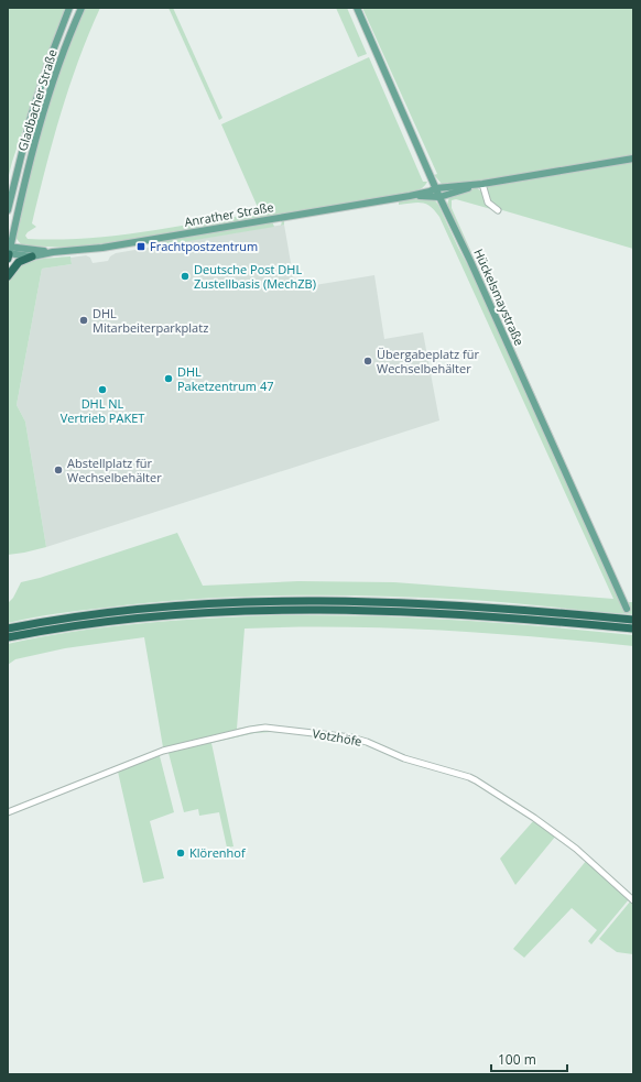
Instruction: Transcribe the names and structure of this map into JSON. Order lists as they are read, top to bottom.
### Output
{
  "streets": {
    "main road": ["Gladbacher Straße", "Anrather Straße", "Hückelsmaystraße"],
    "street": ["Votzhöfe"]
  },
  "crossings": [
    ["Gladbacher Straße", "Anrather Straße"],
    ["Anrather Straße", "Hückelsmaystraße"]
  ],
  "places": {
    "transit": ["Frachtpostzentrum"],
    "other": [
      "Deutsche Post DHL Zustellbasis (MechZB)",
      "DHL Mitarbeiterparkplatz",
      "Übergabeplatz für Wechselbehälter",
      "DHL Paketzentrum 47",
      "DHL NL Vertrieb PAKET",
      "Abstellplatz für Wechselbehälter",
      "Klörenhof"
    ]
  },
  "scale_bar": "100 m"
}
